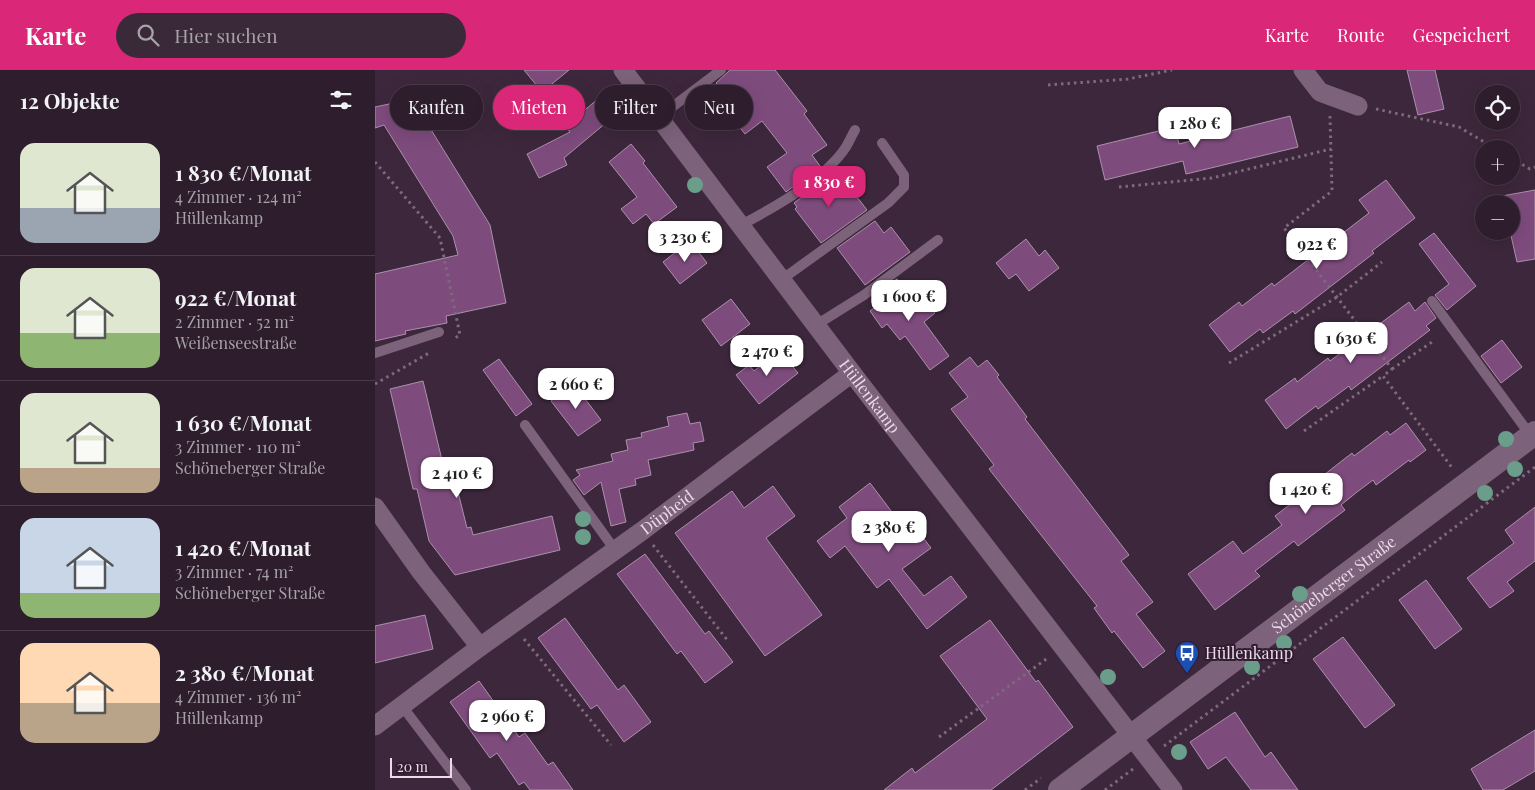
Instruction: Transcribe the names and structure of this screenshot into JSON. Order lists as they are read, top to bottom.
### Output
{
  "streets": {
    "street": ["Hüllenkamp", "Düpheid", "Schöneberger Straße"]
  },
  "crossings": [
    ["Hüllenkamp", "Düpheid"],
    ["Hüllenkamp", "Schöneberger Straße"]
  ],
  "places": {
    "bus stop": ["Hüllenkamp"]
  },
  "scale_bar": "20 m",
  "page": {
    "header": "Karte",
    "search": "Hier suchen",
    "nav": ["Karte", "Route", "Gespeichert"],
    "heading": "12 Objekte",
    "map_buttons": ["+", "−"],
    "chip": [
      "Kaufen",
      "Mieten",
      "Filter",
      "Neu"
    ],
    "price": [
      "1 280 €",
      "1 830 €",
      "3 230 €",
      "922 €",
      "1 600 €",
      "1 630 €",
      "2 470 €",
      "2 660 €",
      "2 410 €",
      "1 420 €",
      "2 380 €",
      "2 960 €"
    ],
    "list": [
      {
        "name": "1 830 €/Monat",
        "note": "4 Zimmer · 124 m² · Hüllenkamp"
      },
      {
        "name": "922 €/Monat",
        "note": "2 Zimmer · 52 m² · Weißenseestraße"
      },
      {
        "name": "1 630 €/Monat",
        "note": "3 Zimmer · 110 m² · Schöneberger Straße"
      },
      {
        "name": "1 420 €/Monat",
        "note": "3 Zimmer · 74 m² · Schöneberger Straße"
      },
      {
        "name": "2 380 €/Monat",
        "note": "4 Zimmer · 136 m² · Hüllenkamp"
      }
    ],
    "scale": "20 m"
  }
}
